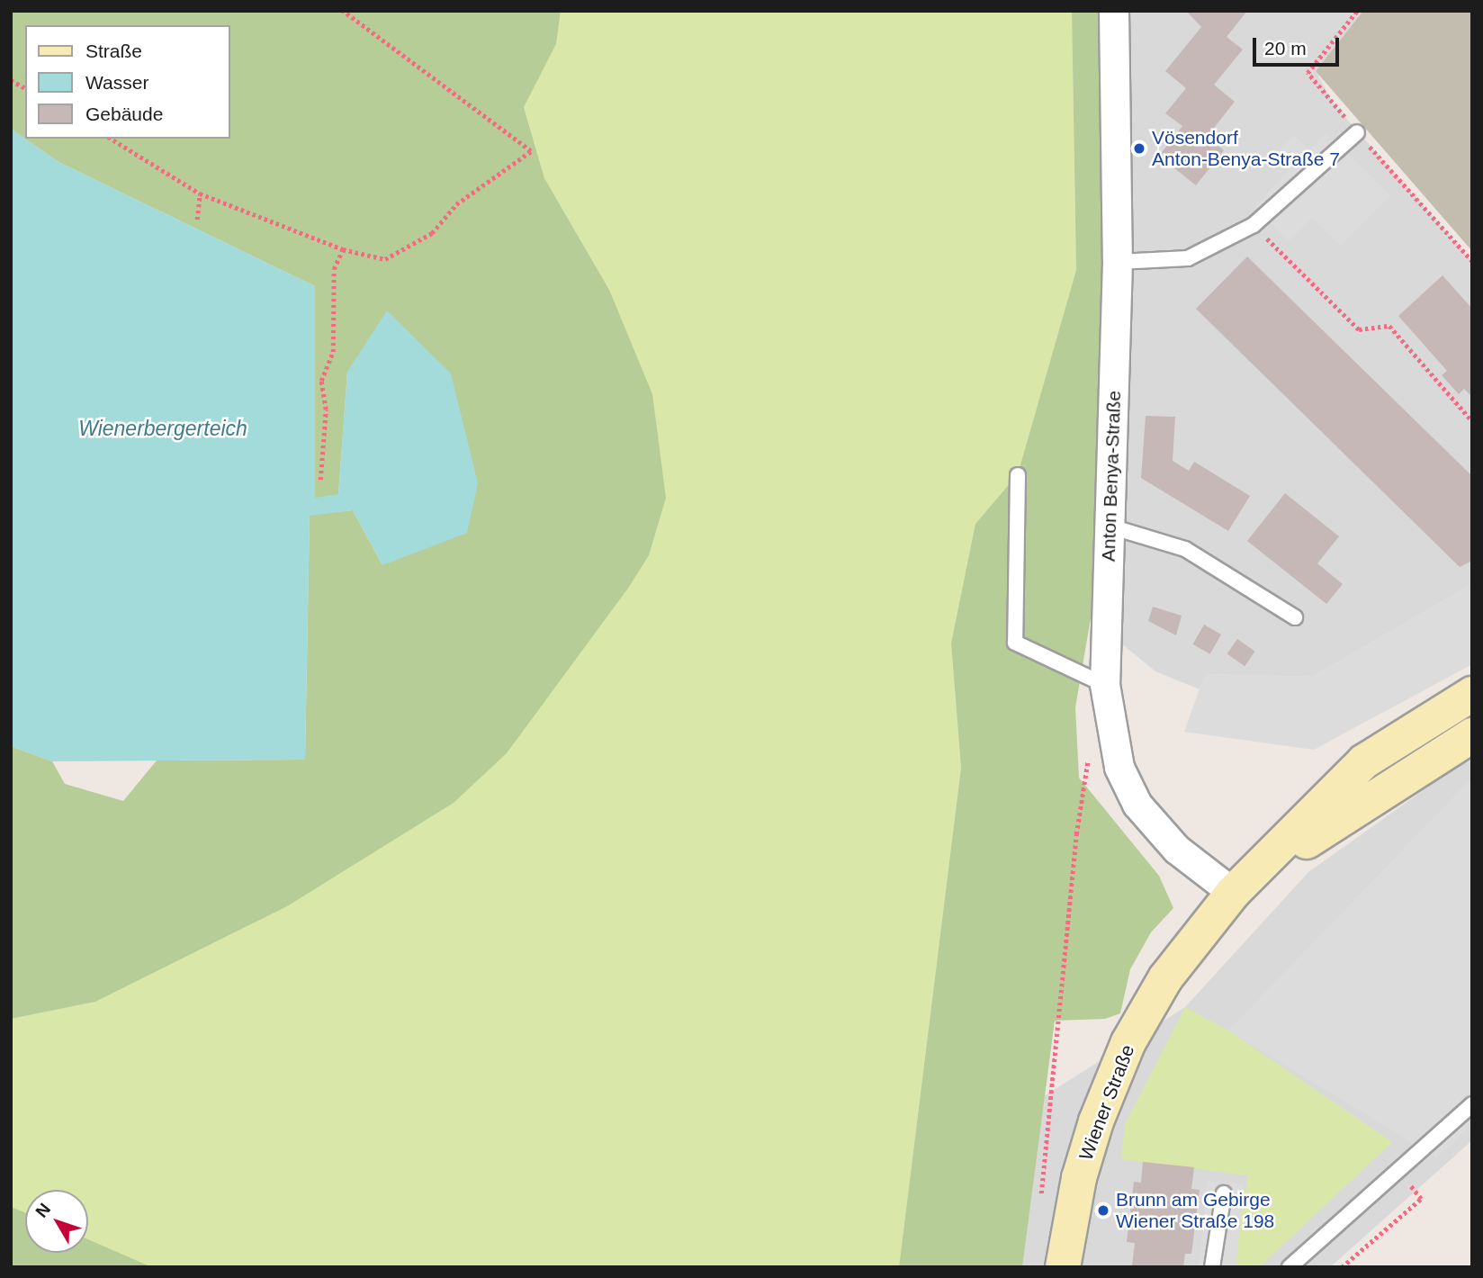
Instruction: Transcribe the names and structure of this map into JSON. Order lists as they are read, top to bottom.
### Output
{
  "streets": {
    "main road": ["Wiener Straße"],
    "street": ["Anton Benya-Straße"]
  },
  "crossings": [
    ["Anton Benya-Straße", "Wiener Straße"]
  ],
  "water": ["Wienerbergerteich"],
  "places": ["Vösendorf Anton-Benya-Straße 7", "Brunn am Gebirge Wiener Straße 198"],
  "legend": ["Straße", "Wasser", "Gebäude"],
  "scale_bar": "20 m",
  "north": "top left"
}
